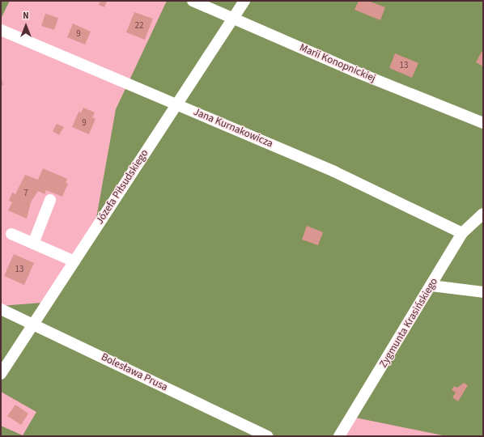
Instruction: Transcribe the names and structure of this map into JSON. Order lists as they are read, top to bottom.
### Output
{
  "streets": {
    "street": [
      "Marii Konopnickiej",
      "Jana Kurnakowicza",
      "Józefa Piłsudskiego",
      "Zygmunta Krasińskiego",
      "Bolesława Prusa"
    ]
  },
  "crossings": [
    ["Marii Konopnickiej", "Józefa Piłsudskiego"],
    ["Jana Kurnakowicza", "Józefa Piłsudskiego"],
    ["Jana Kurnakowicza", "Zygmunta Krasińskiego"],
    ["Józefa Piłsudskiego", "Bolesława Prusa"]
  ],
  "house_numbers": [
    "22",
    "9",
    "13",
    "9",
    "7",
    "13"
  ],
  "north": "top"
}
